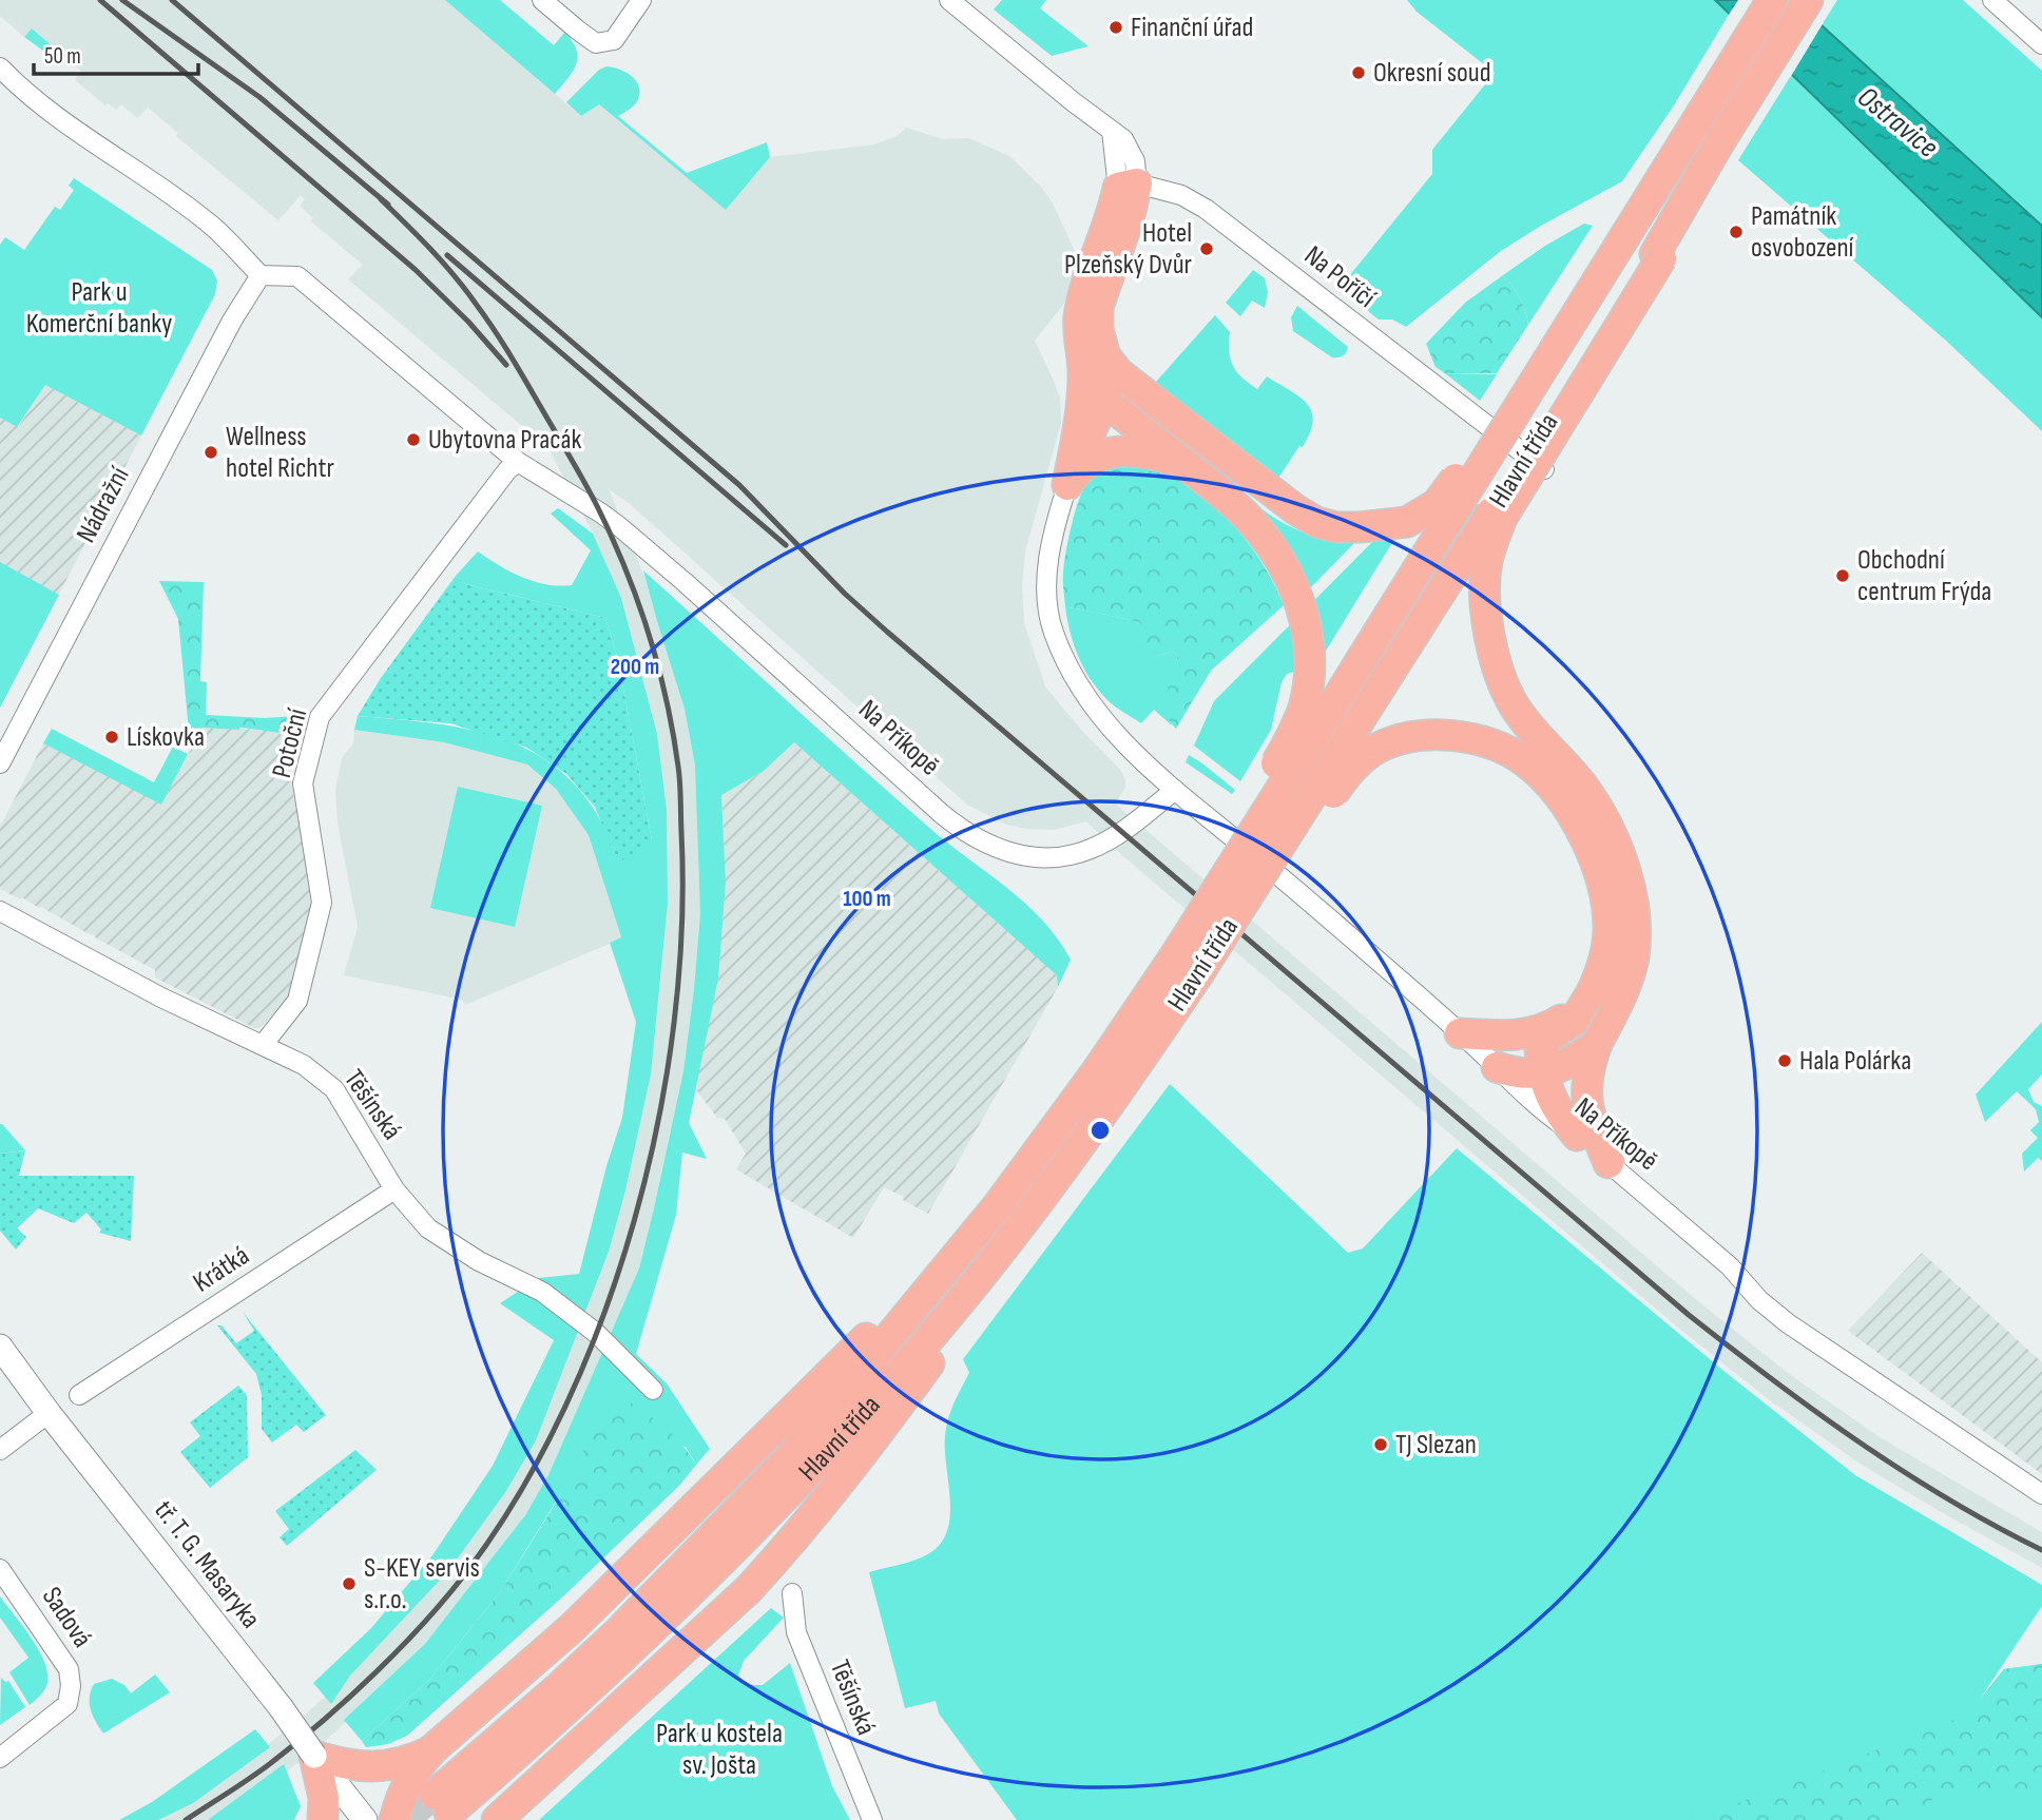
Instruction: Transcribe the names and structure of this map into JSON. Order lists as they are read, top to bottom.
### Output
{
  "streets": {
    "main road": ["Hlavní třída"],
    "street": [
      "Na Poříčí",
      "Nádražní",
      "Na Příkopě",
      "Potoční",
      "Těšínská",
      "Krátká",
      "tř. T. G. Masaryka",
      "Sadová"
    ]
  },
  "crossings": [
    ["Na Příkopě", "Potoční"],
    ["Potoční", "Těšínská"],
    ["Těšínská", "Krátká"]
  ],
  "water": ["Ostravice"],
  "parks": ["Park u Komerční banky", "Park u kostela sv. Jošta"],
  "places": [
    "Finanční úřad",
    "Okresní soud",
    "Památník osvobození",
    "Hotel Plzeňský Dvůr",
    "Ubytovna Pracák",
    "Wellness hotel Richtr",
    "Obchodní centrum Frýda",
    "Lískovka",
    "Hala Polárka",
    "TJ Slezan",
    "S-KEY servis s.r.o."
  ],
  "scale_bar": "50 m",
  "rings": ["200 m", "100 m"]
}
